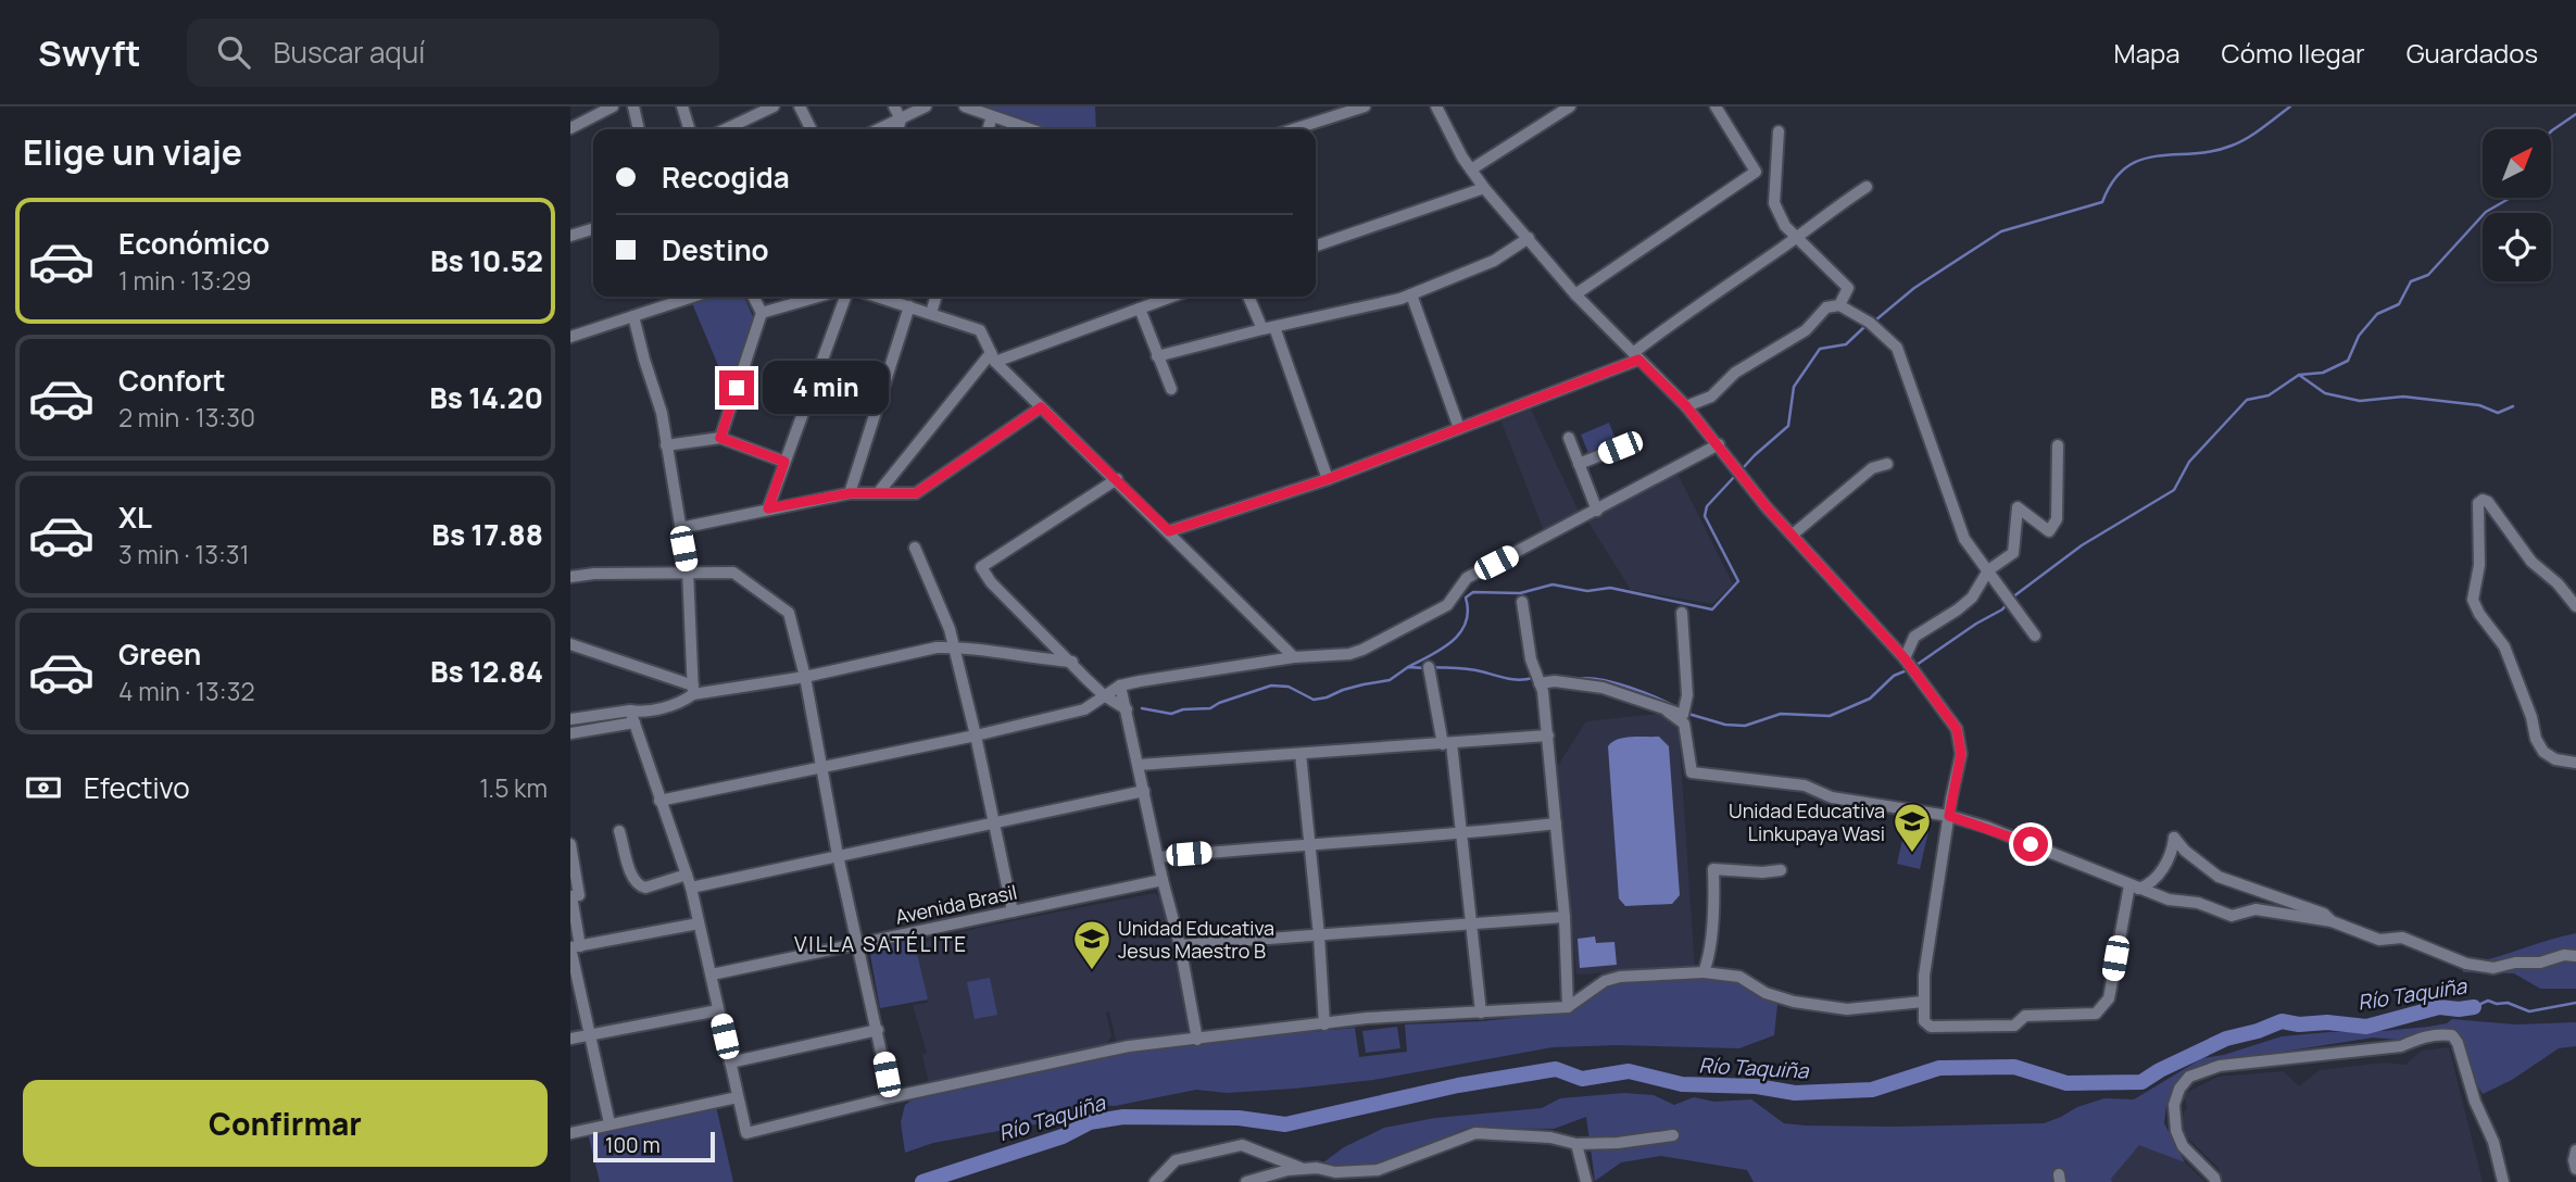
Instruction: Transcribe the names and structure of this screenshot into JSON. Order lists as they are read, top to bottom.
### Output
{
  "streets": {
    "street": ["Avenida Brasil"]
  },
  "districts": ["VILLA SATÉLITE"],
  "water": ["Río Taquiña"],
  "places": {
    "school or university": ["Unidad Educativa Linkupaya Wasi", "Unidad Educativa Jesus Maestro B"]
  },
  "scale_bar": "100 m",
  "north": "top right",
  "page": {
    "header": "Swyft",
    "search": "Buscar aquí",
    "nav": ["Mapa", "Cómo llegar", "Guardados"],
    "heading": "Elige un viaje",
    "banner": ["Recogida", "Destino"],
    "list": [
      {
        "name": "Económico",
        "note": "1 min · 13:29",
        "value": "Bs 10.52"
      },
      {
        "name": "Confort",
        "note": "2 min · 13:30",
        "value": "Bs 14.20"
      },
      {
        "name": "XL",
        "note": "3 min · 13:31",
        "value": "Bs 17.88"
      },
      {
        "name": "Green",
        "note": "4 min · 13:32",
        "value": "Bs 12.84"
      }
    ],
    "bubble": "4 min",
    "pay": ["Efectivo", "1.5 km"],
    "buttons": "Confirmar",
    "scale": "100 m"
  }
}
